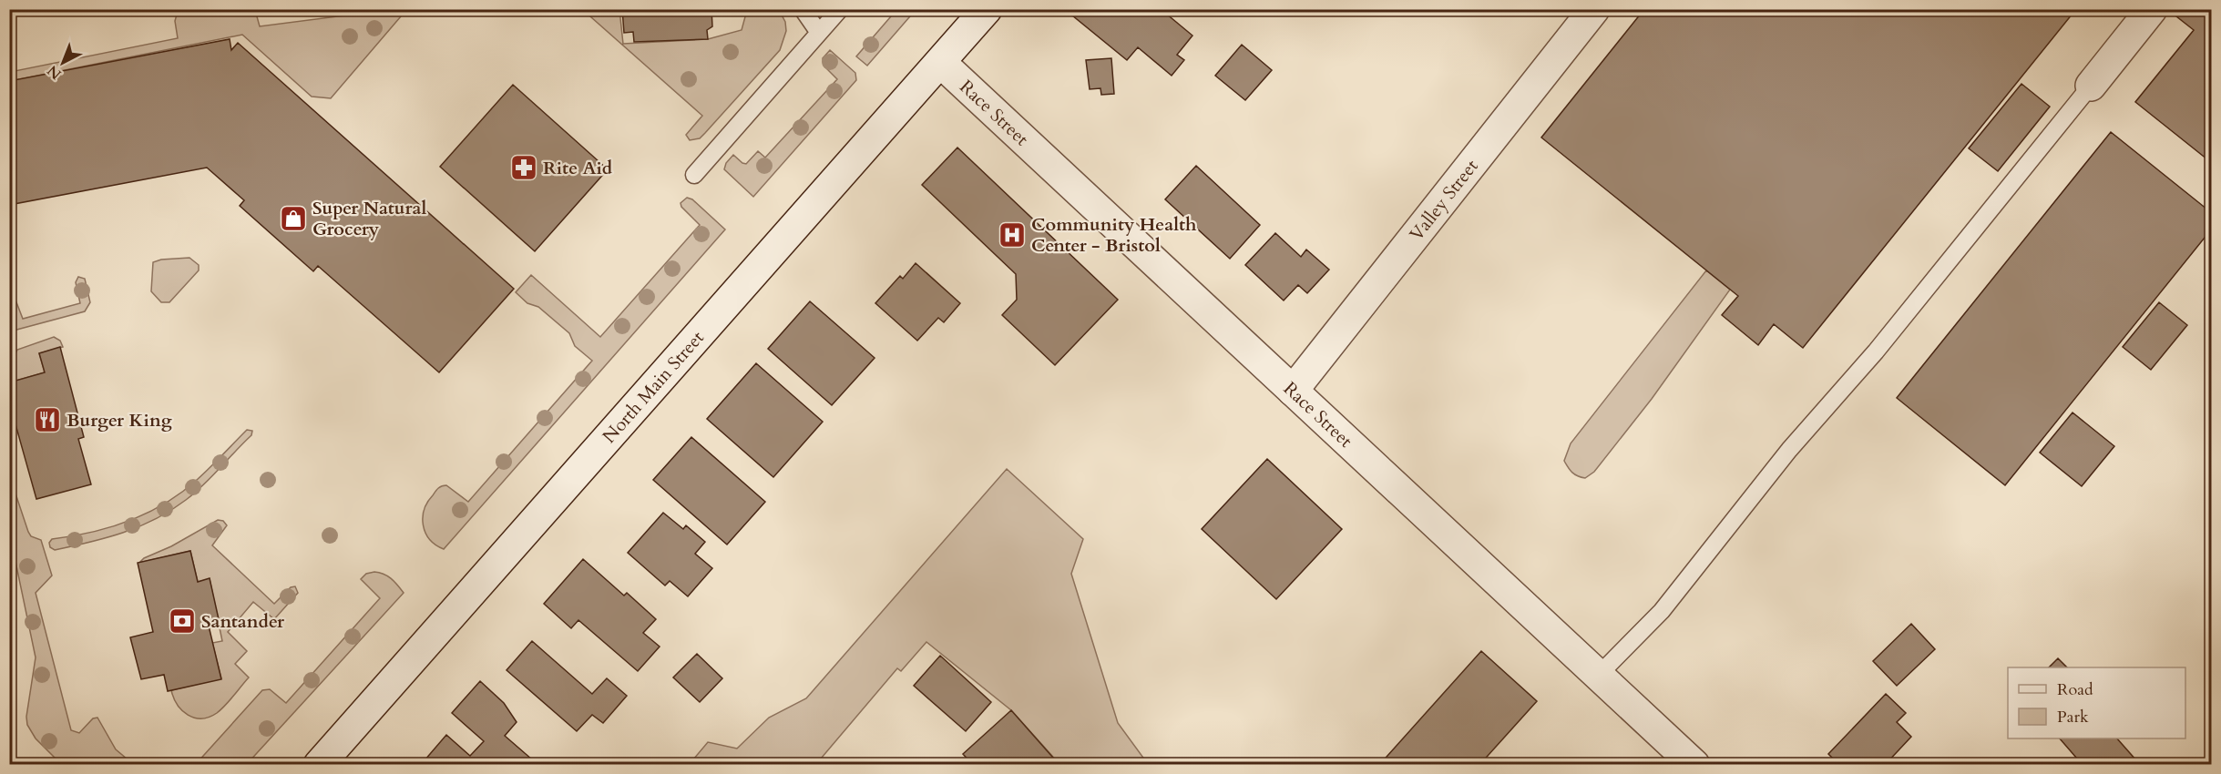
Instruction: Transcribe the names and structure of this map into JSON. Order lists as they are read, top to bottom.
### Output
{
  "streets": {
    "street": ["Race Street", "Valley Street", "North Main Street"]
  },
  "crossings": [
    ["Race Street", "Valley Street"],
    ["Race Street", "North Main Street"]
  ],
  "places": {
    "pharmacy": ["Rite Aid"],
    "shop": ["Super Natural Grocery"],
    "hospital": ["Community Health Center - Bristol"],
    "restaurant": ["Burger King"],
    "bank": ["Santander"]
  },
  "legend": ["Road", "Park"],
  "north": "bottom left"
}
